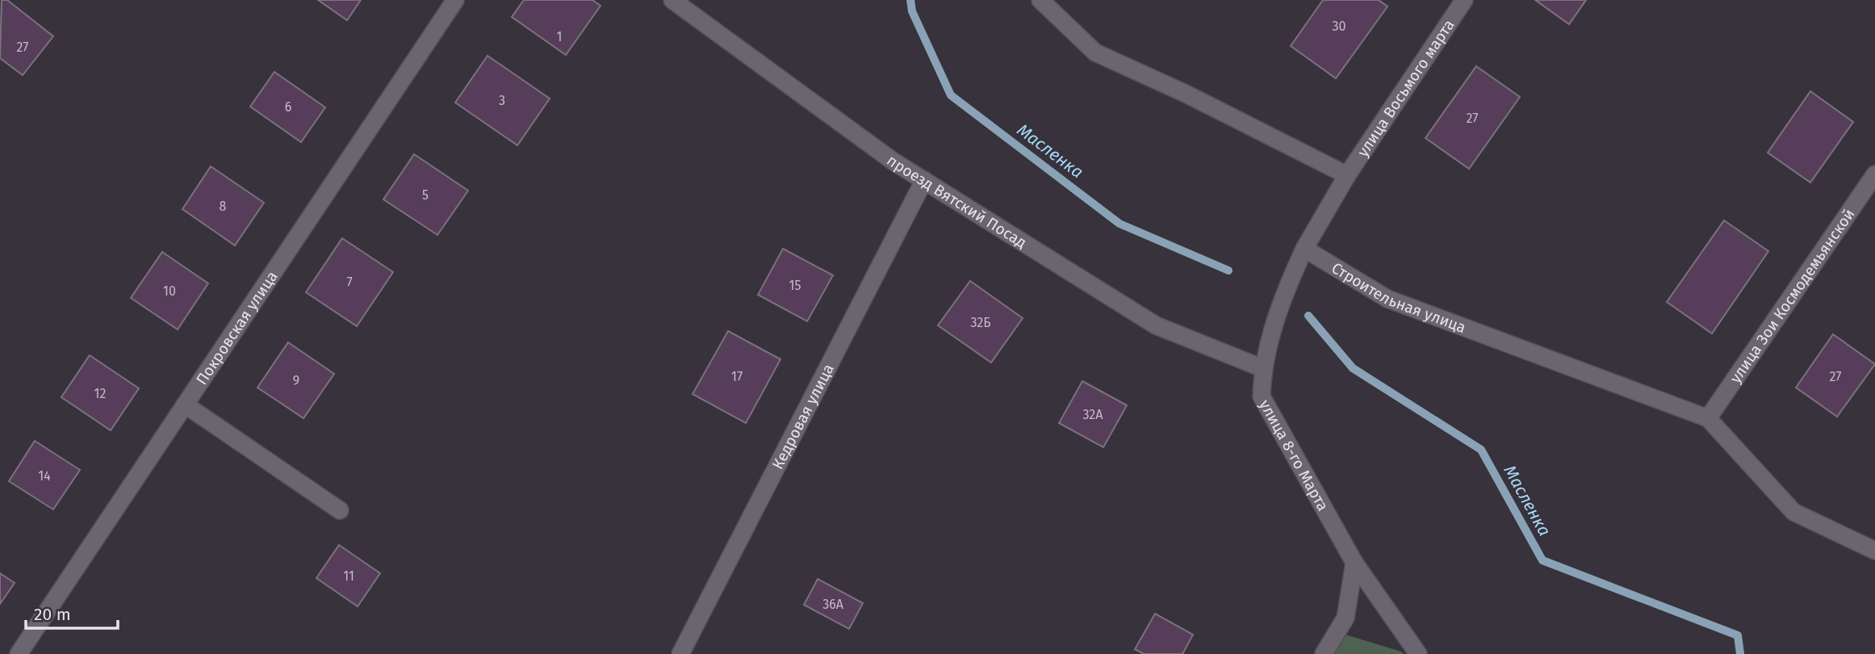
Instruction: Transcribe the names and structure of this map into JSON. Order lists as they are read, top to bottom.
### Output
{
  "streets": {
    "street": [
      "улица Восьмого марта",
      "проезд Вятский Посад",
      "Строительная улица",
      "улица Зои Космодемьянской",
      "Покровская улица",
      "Кедровая улица",
      "улица 8-го Марта"
    ]
  },
  "crossings": [
    ["проезд Вятский Посад", "Кедровая улица"],
    ["проезд Вятский Посад", "улица 8-го Марта"],
    ["Строительная улица", "улица Зои Космодемьянской"],
    ["Строительная улица", "улица 8-го Марта"]
  ],
  "water": ["Масленка"],
  "house_numbers": [
    "30",
    "1",
    "27",
    "3",
    "6",
    "27",
    "5",
    "8",
    "7",
    "15",
    "10",
    "32Б",
    "17",
    "27",
    "9",
    "12",
    "32А",
    "14",
    "11",
    "36А"
  ],
  "scale_bar": "20 m"
}
